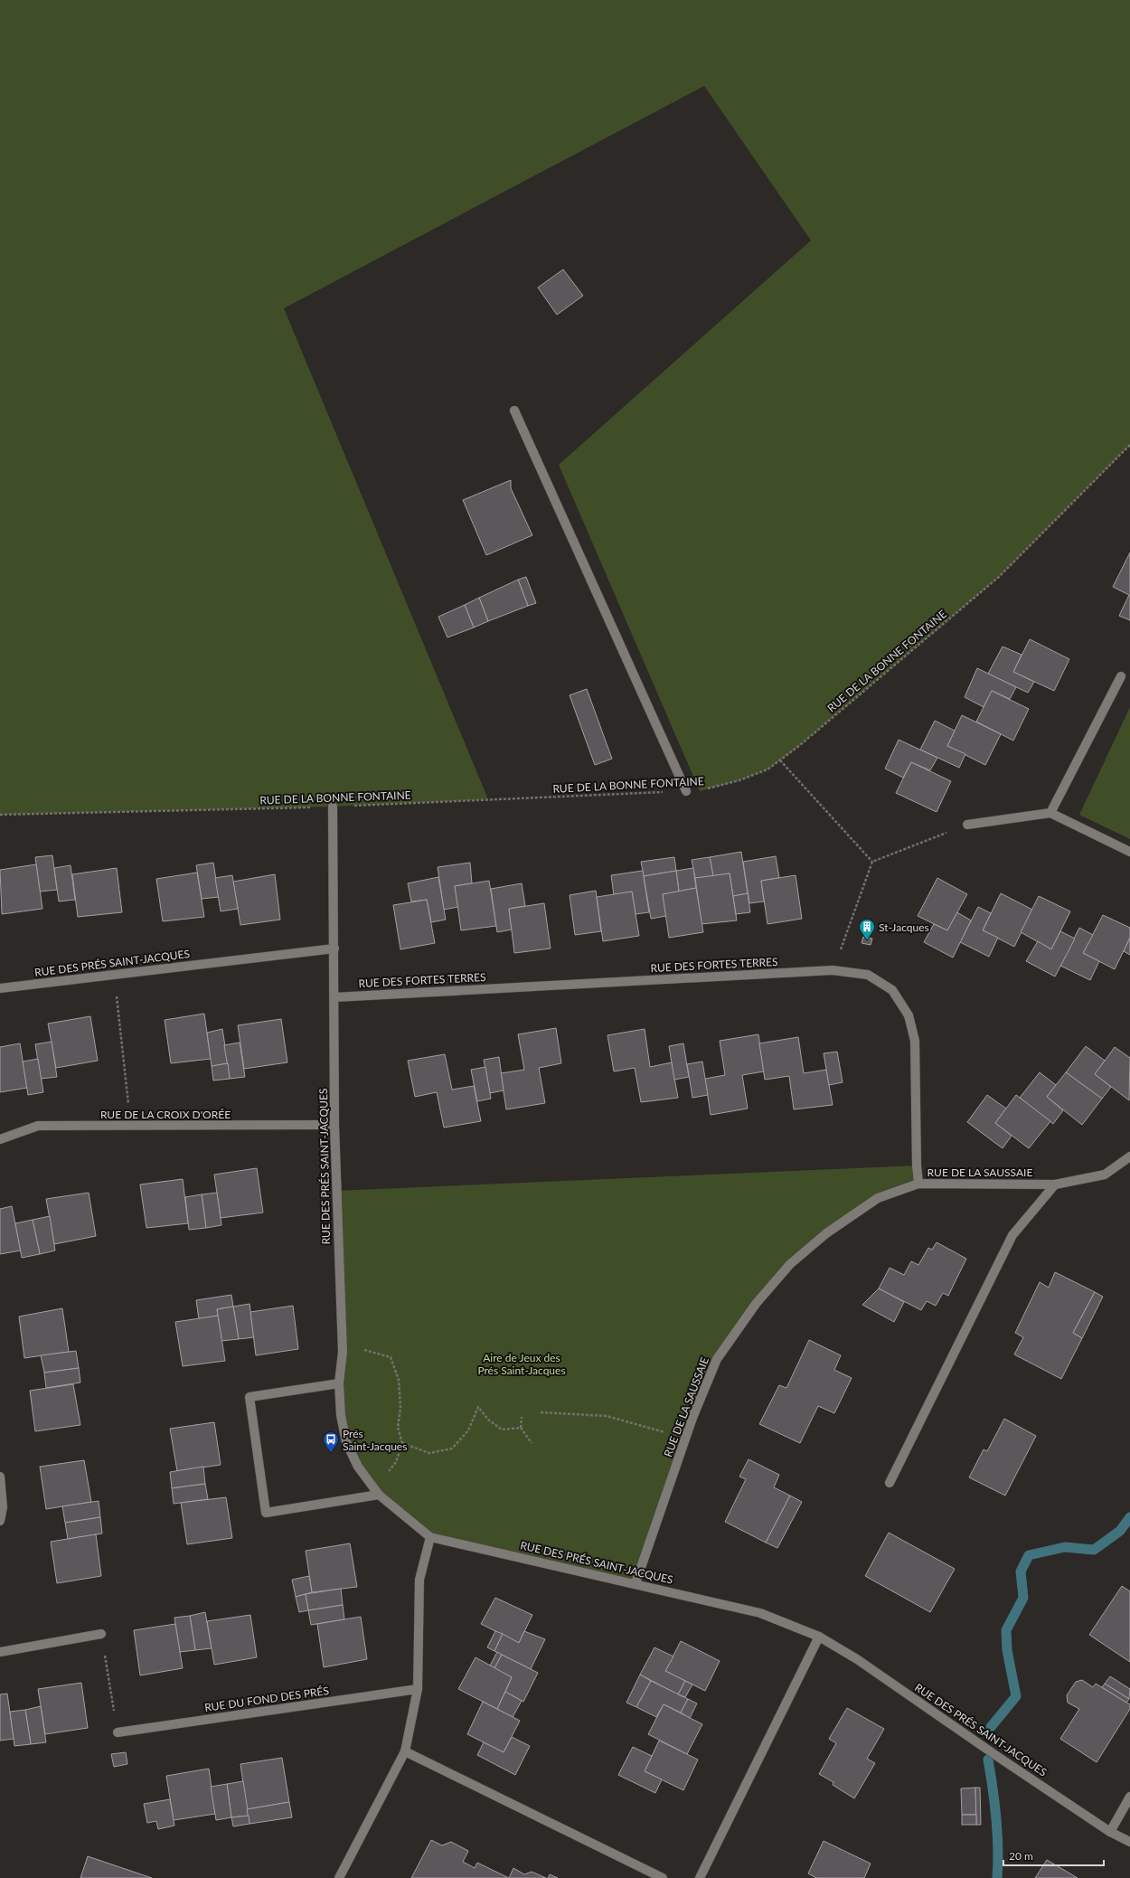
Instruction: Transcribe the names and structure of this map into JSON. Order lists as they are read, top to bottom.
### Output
{
  "streets": {
    "street": [
      "RUE DES PRÉS SAINT-JACQUES",
      "RUE DES FORTES TERRES",
      "RUE DE LA CROIX D'ORÉE",
      "RUE DE LA SAUSSAIE",
      "RUE DU FOND DES PRÉS"
    ],
    "path": ["RUE DE LA BONNE FONTAINE"]
  },
  "crossings": [
    ["RUE DE LA BONNE FONTAINE", "RUE DES PRÉS SAINT-JACQUES"],
    ["RUE DES PRÉS SAINT-JACQUES", "RUE DES FORTES TERRES"],
    ["RUE DES PRÉS SAINT-JACQUES", "RUE DE LA CROIX D'ORÉE"],
    ["RUE DES PRÉS SAINT-JACQUES", "RUE DE LA SAUSSAIE"],
    ["RUE DES FORTES TERRES", "RUE DE LA SAUSSAIE"]
  ],
  "parks": ["Aire de Jeux des Prés Saint-Jacques"],
  "places": {
    "building": ["St-Jacques"],
    "bus stop": ["Prés Saint-Jacques"]
  },
  "scale_bar": "20 m"
}
